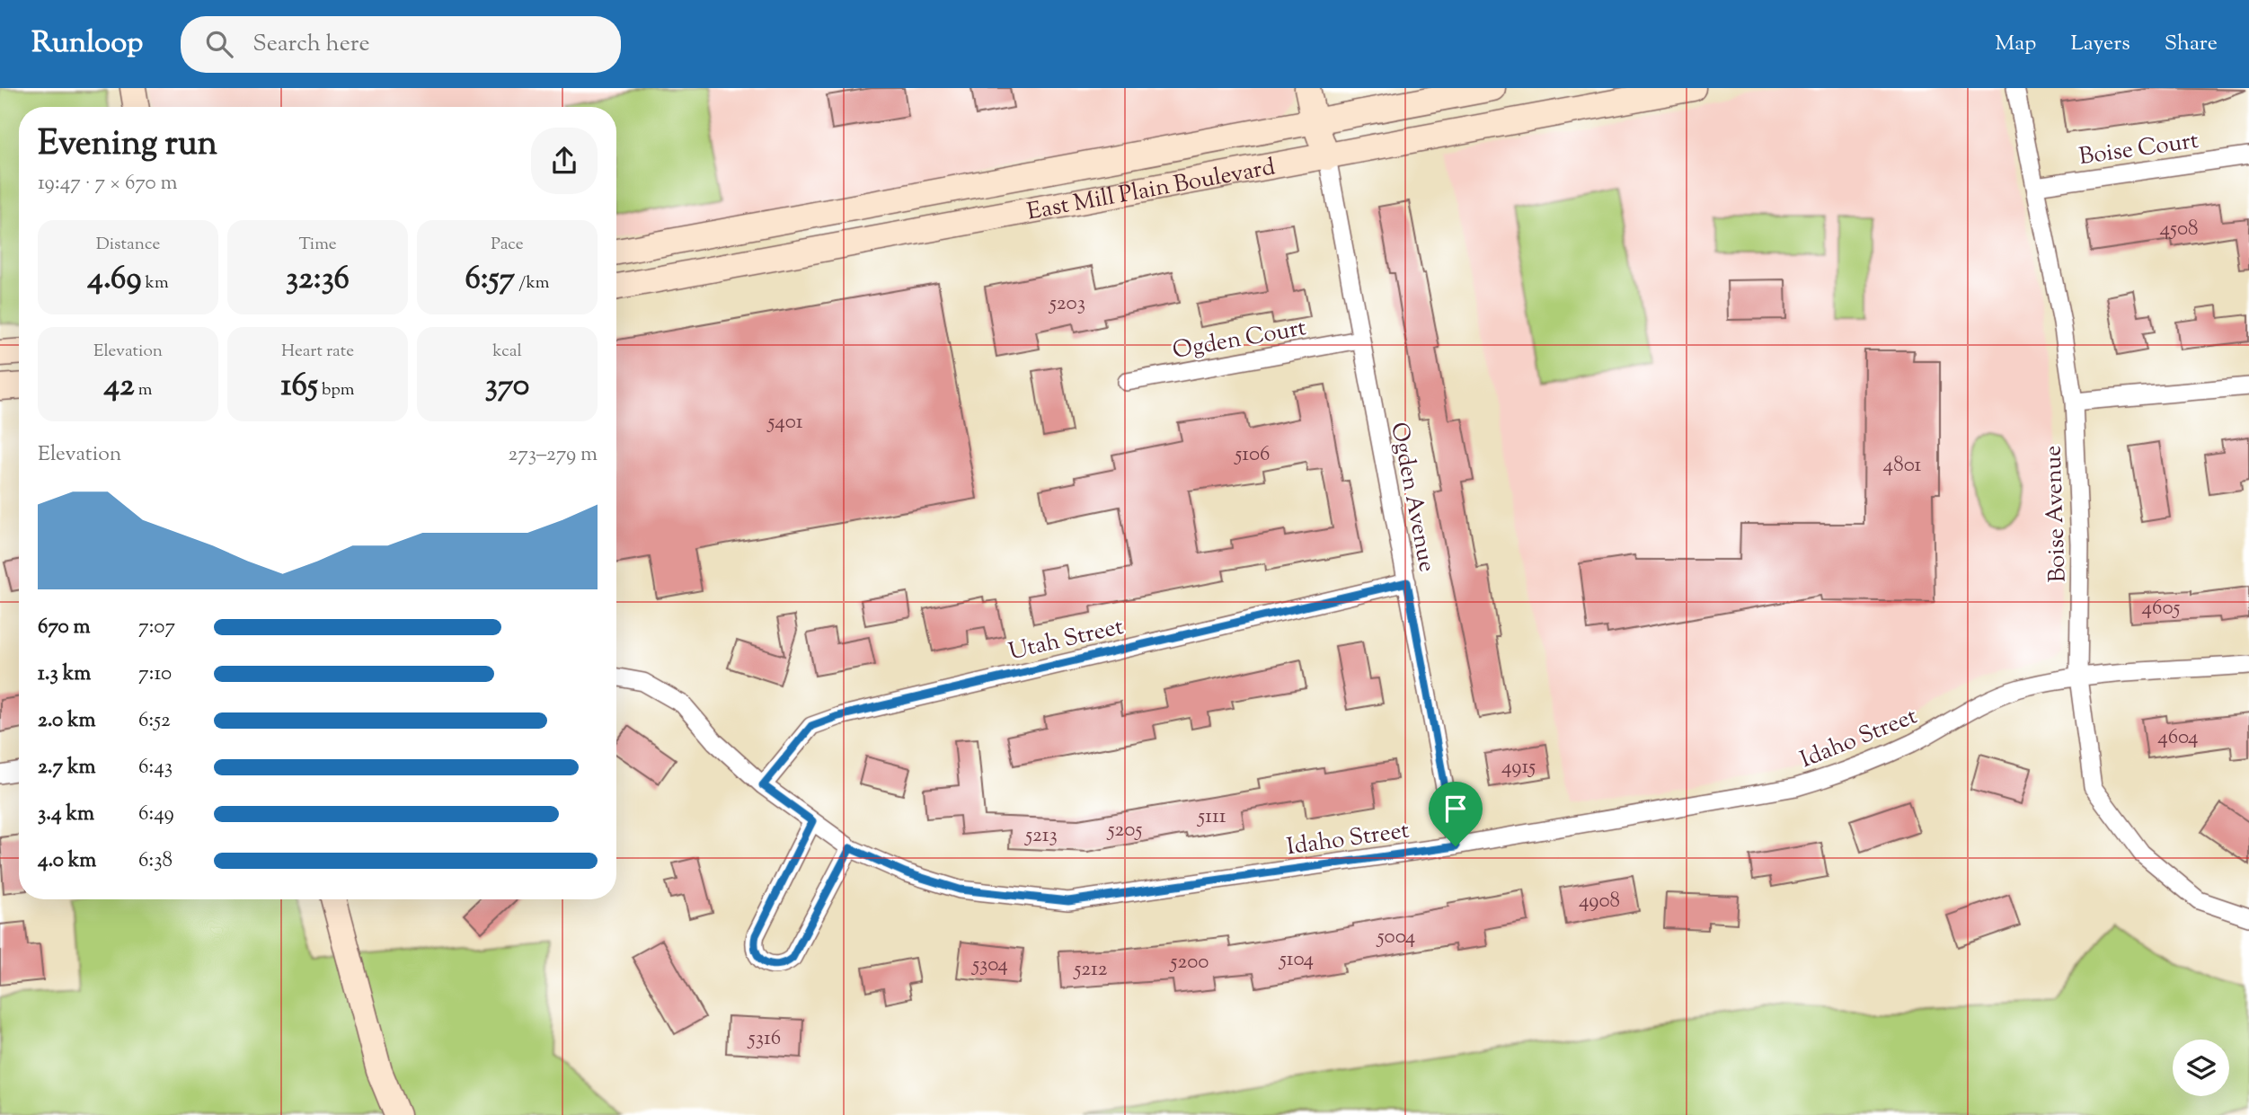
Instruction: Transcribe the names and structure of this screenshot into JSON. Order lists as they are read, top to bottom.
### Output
{
  "streets": {
    "main road": ["East Mill Plain Boulevard"],
    "street": [
      "Boise Court",
      "Ogden Court",
      "Ogden Avenue",
      "Boise Avenue",
      "Utah Street",
      "Idaho Street"
    ]
  },
  "crossings": [
    ["Boise Court", "Boise Avenue"],
    ["East Mill Plain Boulevard", "Ogden Avenue"],
    ["Ogden Court", "Ogden Avenue"],
    ["Ogden Avenue", "Utah Street"],
    ["Ogden Avenue", "Idaho Street"],
    ["Boise Avenue", "Idaho Street"],
    ["Utah Street", "Idaho Street"]
  ],
  "house_numbers": [
    "4508",
    "5203",
    "5401",
    "5106",
    "4801",
    "4605",
    "4604",
    "4915",
    "5111",
    "5205",
    "5213",
    "4908",
    "5004",
    "5104",
    "5200",
    "5304",
    "5212",
    "5316"
  ],
  "page": {
    "header": "Runloop",
    "search": "Search here",
    "nav": ["Map", "Layers", "Share"],
    "heading": ["Evening run", "19:47 · 7 × 670 m"],
    "stats": [
      ["Distance", "4.69 km"],
      ["Time", "32:36"],
      ["Pace", "6:57 /km"],
      ["Elevation", "42 m"],
      ["Heart rate", "165 bpm"],
      ["kcal", "370"]
    ],
    "chart": ["Elevation", "273–279 m"],
    "list": [
      {
        "name": "670 m",
        "note": "7:07"
      },
      {
        "name": "1.3 km",
        "note": "7:10"
      },
      {
        "name": "2.0 km",
        "note": "6:52"
      },
      {
        "name": "2.7 km",
        "note": "6:43"
      },
      {
        "name": "3.4 km",
        "note": "6:49"
      },
      {
        "name": "4.0 km",
        "note": "6:38"
      }
    ]
  }
}
